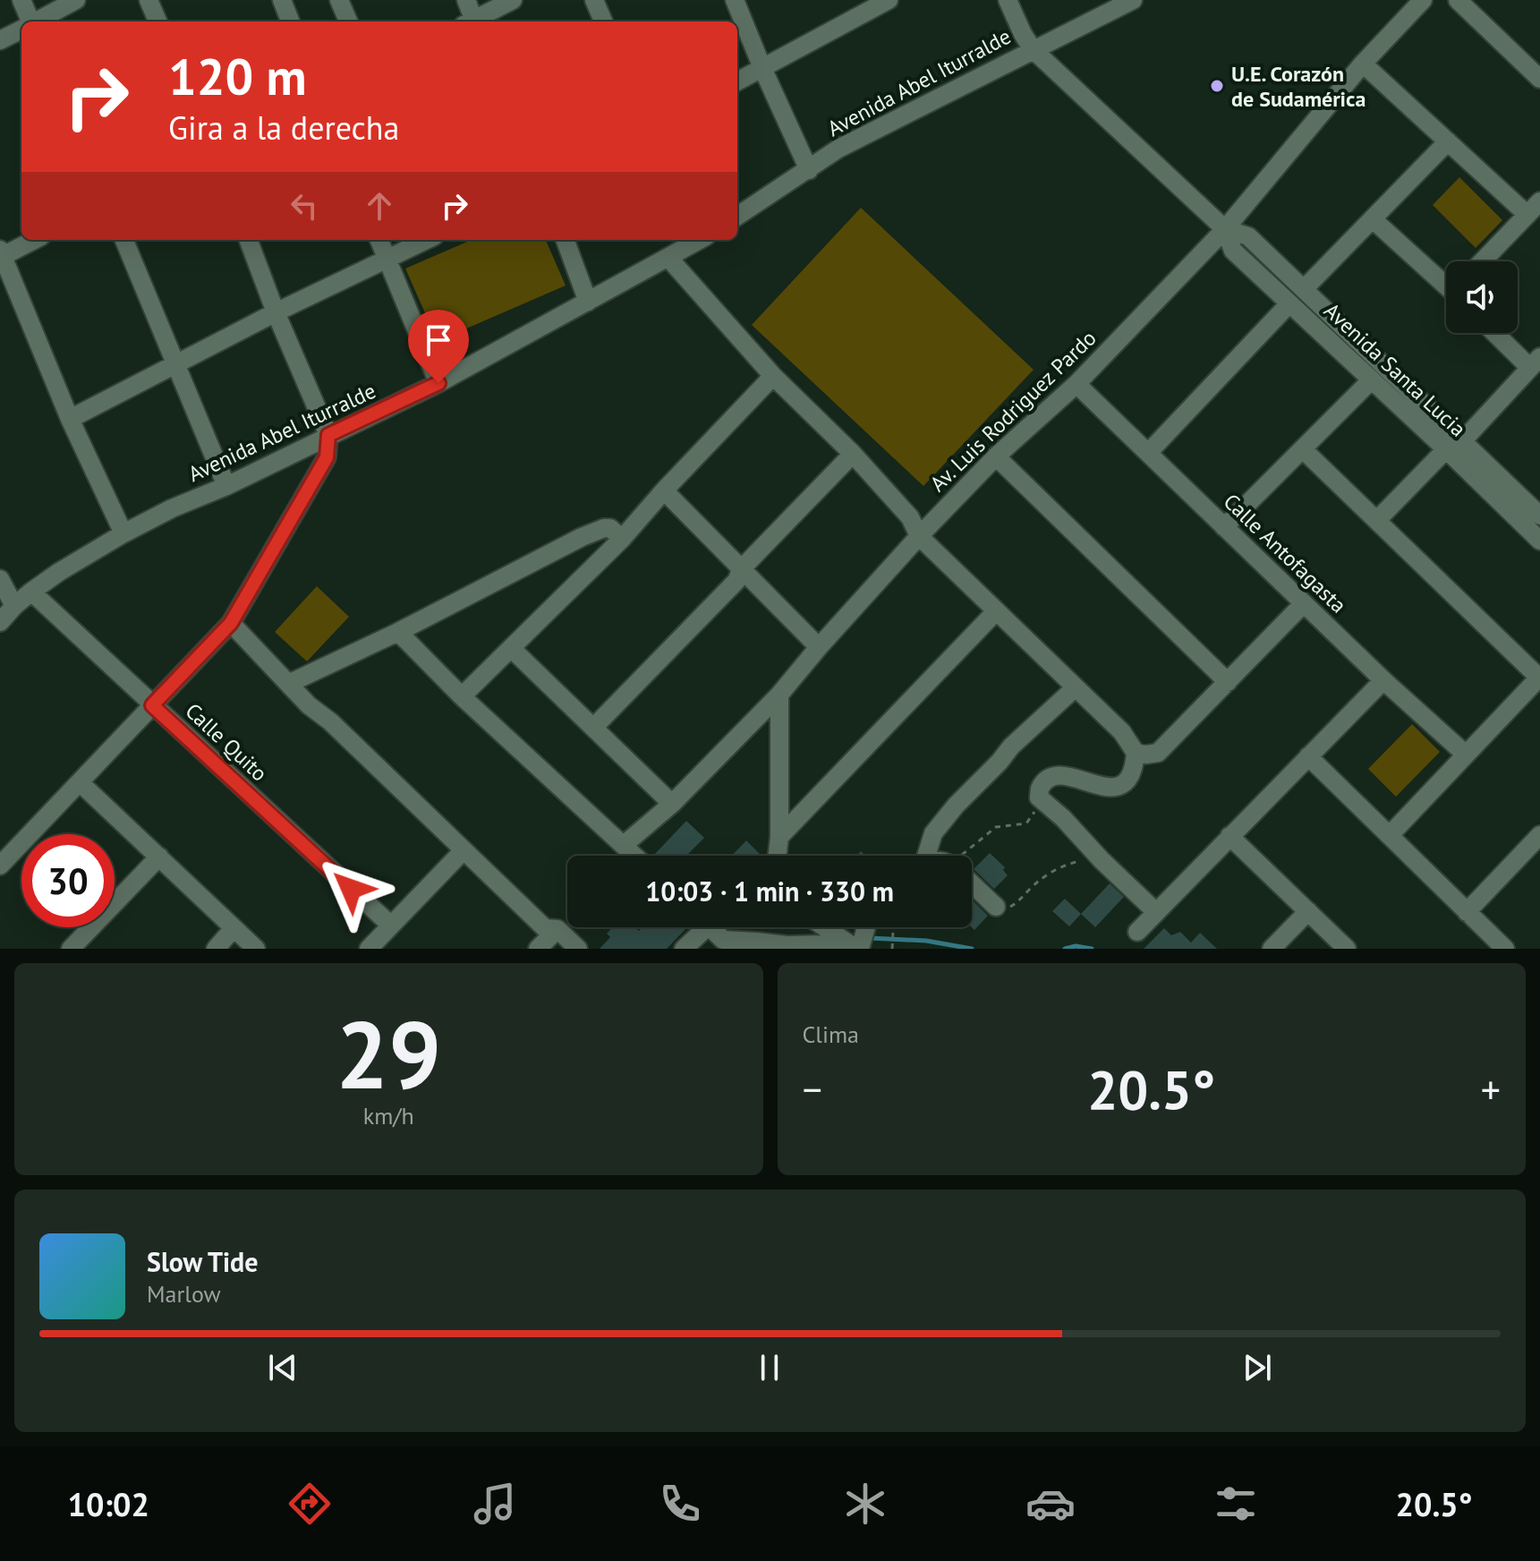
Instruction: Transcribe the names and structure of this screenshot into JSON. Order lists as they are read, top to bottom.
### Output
{
  "streets": {
    "street": [
      "Avenida Abel Iturralde",
      "Avenida Santa Lucia",
      "Av. Luis Rodriguez Pardo",
      "Calle Antofagasta",
      "Calle Quito"
    ]
  },
  "crossings": [
    ["Avenida Abel Iturralde", "Avenida Santa Lucia"],
    ["Avenida Abel Iturralde", "Calle Quito"],
    ["Avenida Santa Lucia", "Av. Luis Rodriguez Pardo"],
    ["Av. Luis Rodriguez Pardo", "Calle Antofagasta"]
  ],
  "places": ["U.E. Corazón de Sudamérica"],
  "page": {
    "turn": ["120 m", "Gira a la derecha"],
    "limit": "30",
    "trip": "10:03 · 1 min · 330 m",
    "tile": [
      ["29", "km/h"],
      "Clima"
    ],
    "heat": ["−", "20.5°", "+"],
    "song": ["Slow Tide", "Marlow"],
    "tabs": ["10:02", "20.5°"]
  }
}
